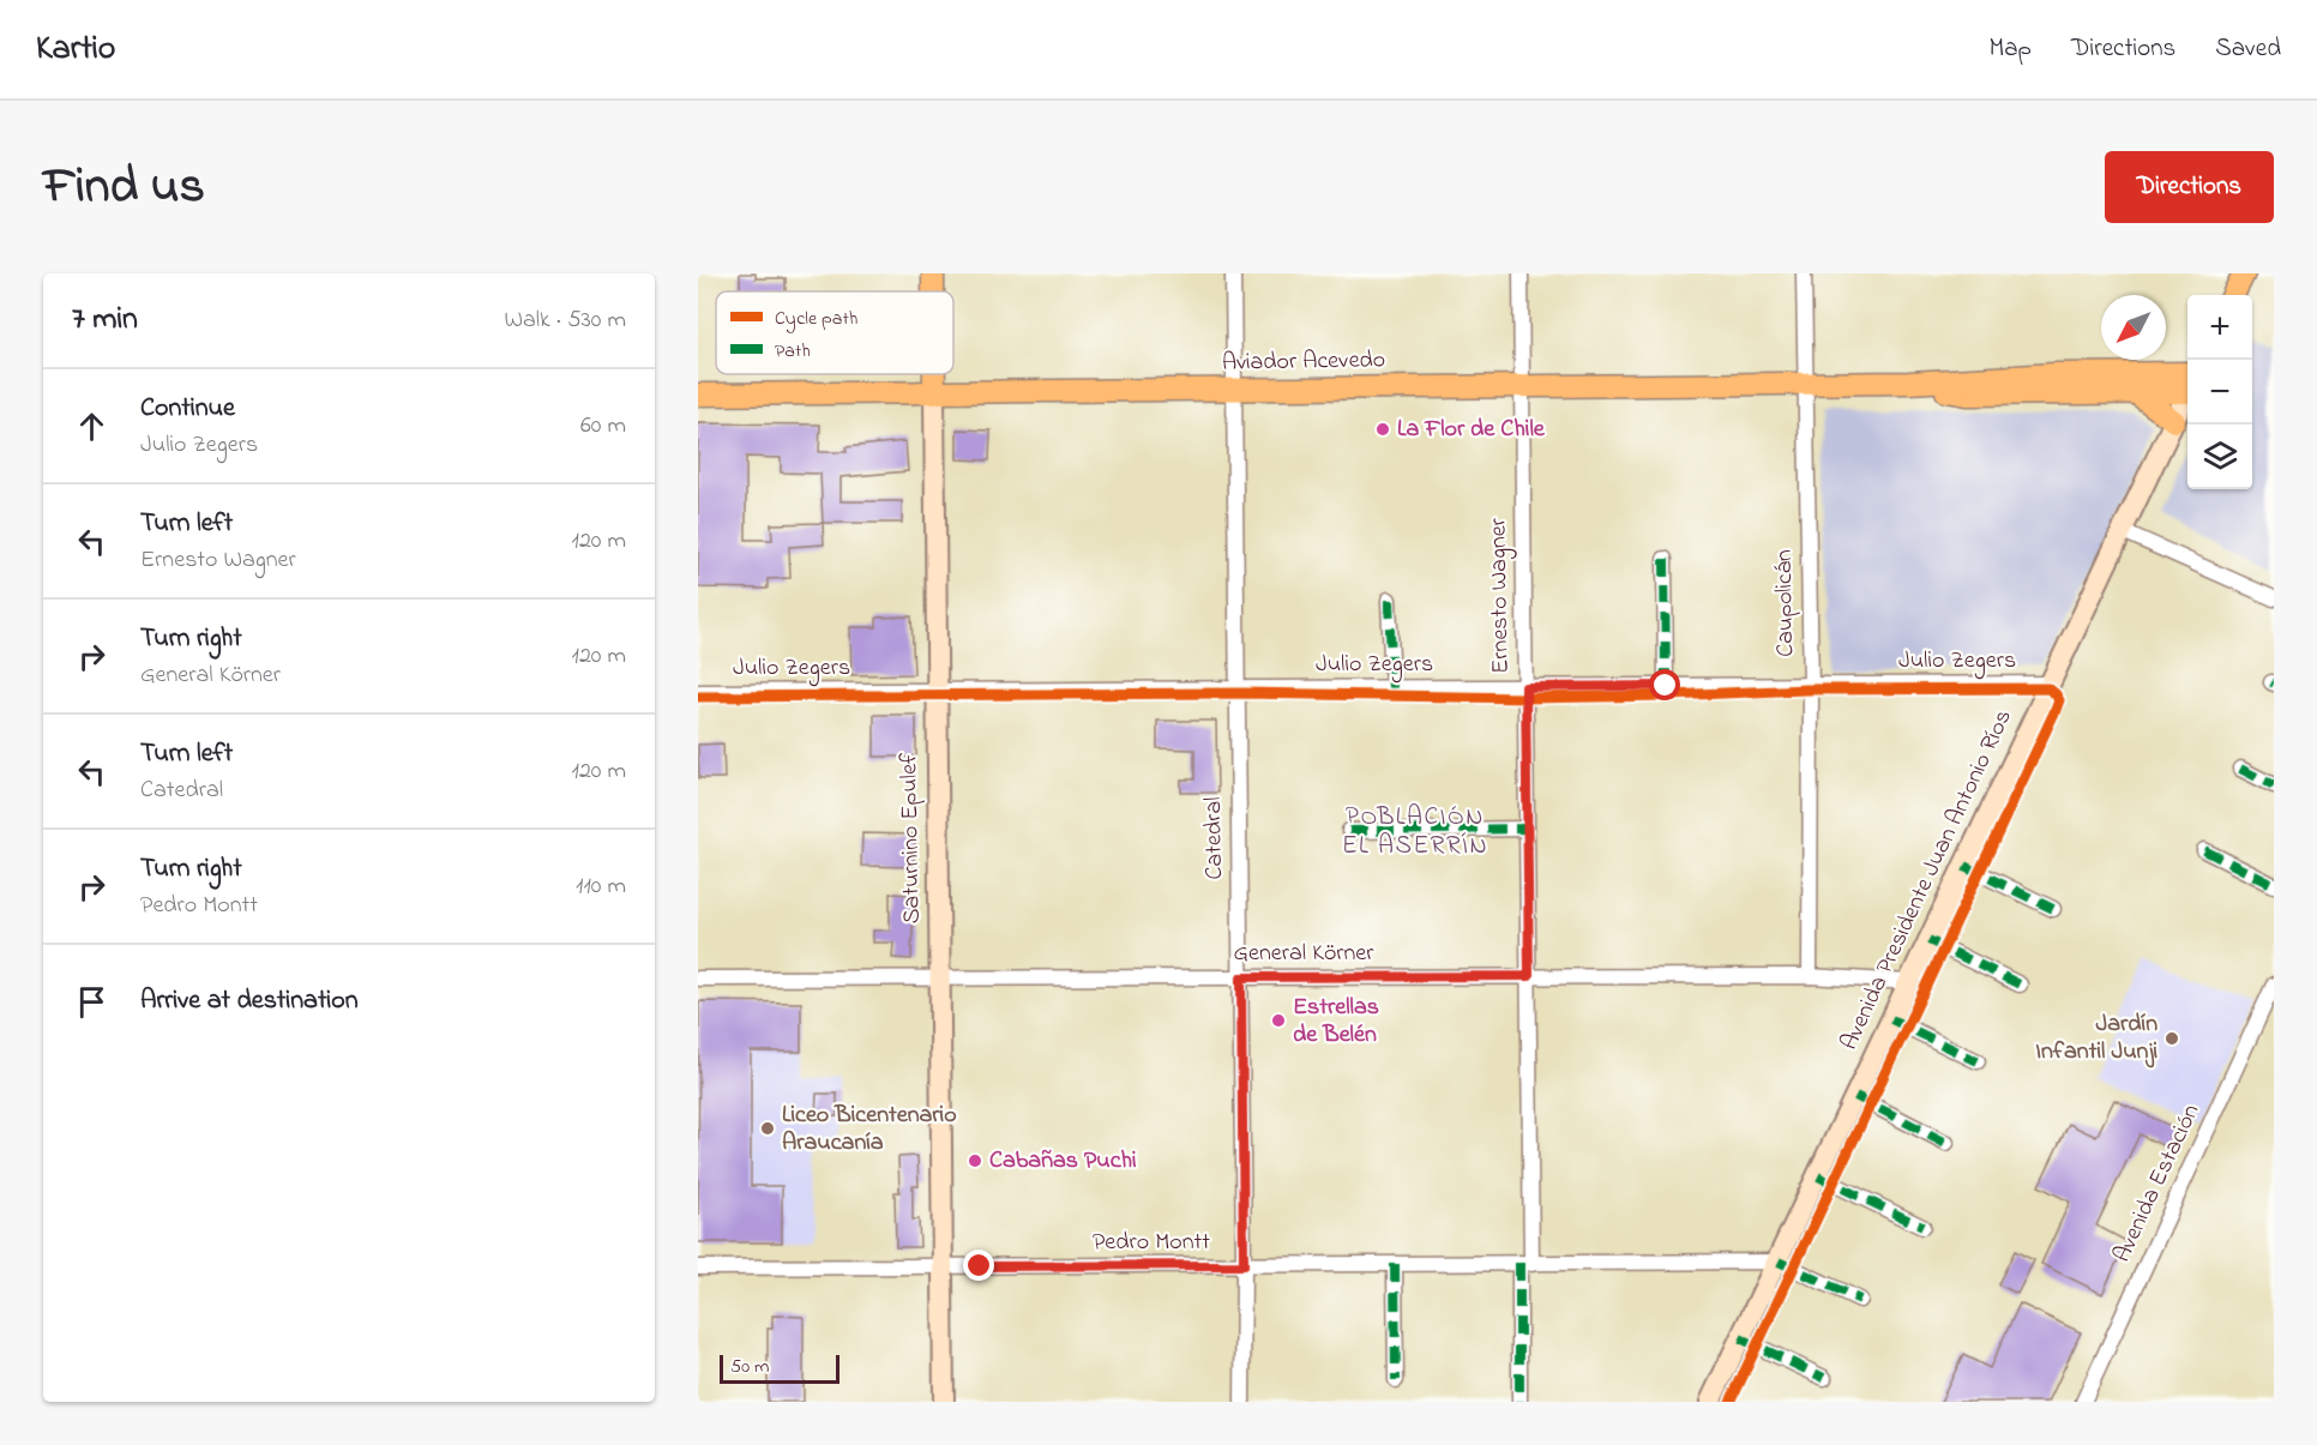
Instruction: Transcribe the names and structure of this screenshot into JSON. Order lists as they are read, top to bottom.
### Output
{
  "streets": {
    "main road": ["Aviador Acevedo", "Saturnino Epulef", "Avenida Presidente Juan Antonio Ríos"],
    "street": [
      "Ernesto Wagner",
      "Caupolicán",
      "Julio Zegers",
      "Catedral",
      "General Körner",
      "Avenida Estación",
      "Pedro Montt"
    ]
  },
  "crossings": [
    ["Aviador Acevedo", "Ernesto Wagner"],
    ["Aviador Acevedo", "Caupolicán"],
    ["Aviador Acevedo", "Saturnino Epulef"],
    ["Aviador Acevedo", "Catedral"],
    ["Ernesto Wagner", "Julio Zegers"],
    ["Ernesto Wagner", "General Körner"],
    ["Ernesto Wagner", "Pedro Montt"],
    ["Caupolicán", "Julio Zegers"],
    ["Caupolicán", "General Körner"],
    ["Julio Zegers", "Saturnino Epulef"],
    ["Julio Zegers", "Catedral"],
    ["Julio Zegers", "Avenida Presidente Juan Antonio Ríos"],
    ["Saturnino Epulef", "General Körner"],
    ["Saturnino Epulef", "Pedro Montt"],
    ["Catedral", "General Körner"],
    ["Catedral", "Pedro Montt"],
    ["Avenida Presidente Juan Antonio Ríos", "General Körner"],
    ["Avenida Presidente Juan Antonio Ríos", "Pedro Montt"]
  ],
  "districts": ["POBLACIÓN EL ASERRÍN"],
  "places": [
    "La Flor de Chile",
    "Estrellas de Belén",
    "Jardín Infantil Junji",
    "Liceo Bicentenario Araucanía",
    "Cabañas Puchi"
  ],
  "legend": ["Cycle path", "Path"],
  "scale_bar": "50 m",
  "north": "bottom left",
  "page": {
    "header": "Kartio",
    "nav": ["Map", "Directions", "Saved"],
    "title": "Find us",
    "buttons": "Directions",
    "heading": ["7 min", "Walk · 530 m"],
    "map_buttons": ["+", "−"],
    "list": [
      ["Continue", "Julio Zegers", "60 m"],
      ["Turn left", "Ernesto Wagner", "120 m"],
      ["Turn right", "General Körner", "120 m"],
      ["Turn left", "Catedral", "120 m"],
      ["Turn right", "Pedro Montt", "110 m"],
      "Arrive at destination"
    ],
    "scale": "50 m"
  }
}
